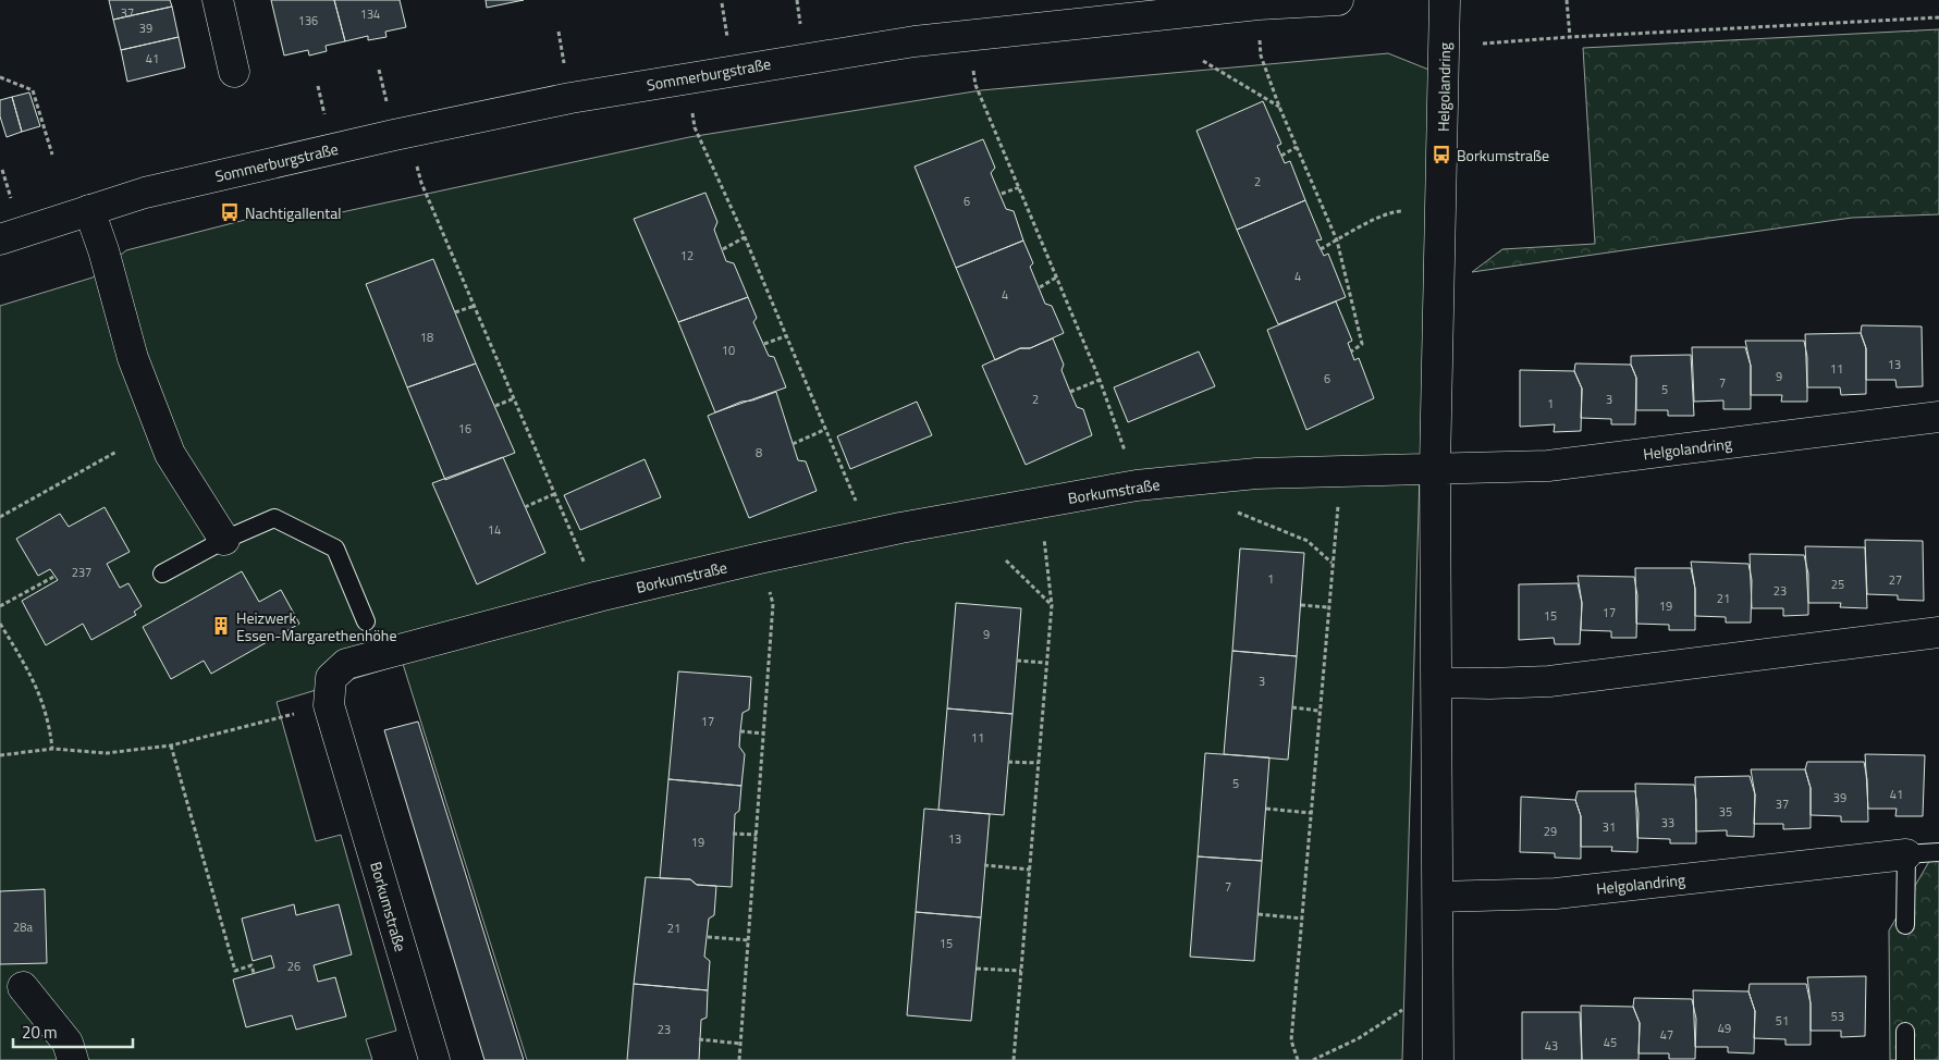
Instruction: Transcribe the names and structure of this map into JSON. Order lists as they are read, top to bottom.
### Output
{
  "streets": {
    "street": ["Sommerburgstraße", "Helgolandring", "Borkumstraße"]
  },
  "crossings": [
    ["Helgolandring", "Borkumstraße"]
  ],
  "places": {
    "bus stop": ["Borkumstraße", "Nachtigallental"],
    "building": ["Heizwerk Essen-Margarethenhöhe"]
  },
  "house_numbers": [
    "37",
    "134",
    "136",
    "39",
    "41",
    "2",
    "6",
    "12",
    "4",
    "4",
    "18",
    "10",
    "13",
    "11",
    "9",
    "6",
    "7",
    "5",
    "2",
    "3",
    "1",
    "16",
    "8",
    "14",
    "237",
    "1",
    "27",
    "25",
    "23",
    "21",
    "19",
    "17",
    "15",
    "9",
    "3",
    "17",
    "11",
    "5",
    "41",
    "39",
    "37",
    "35",
    "33",
    "31",
    "29",
    "13",
    "19",
    "7",
    "28a",
    "21",
    "15",
    "26",
    "53",
    "51",
    "49",
    "23",
    "47",
    "45",
    "43"
  ],
  "scale_bar": "20 m"
}
